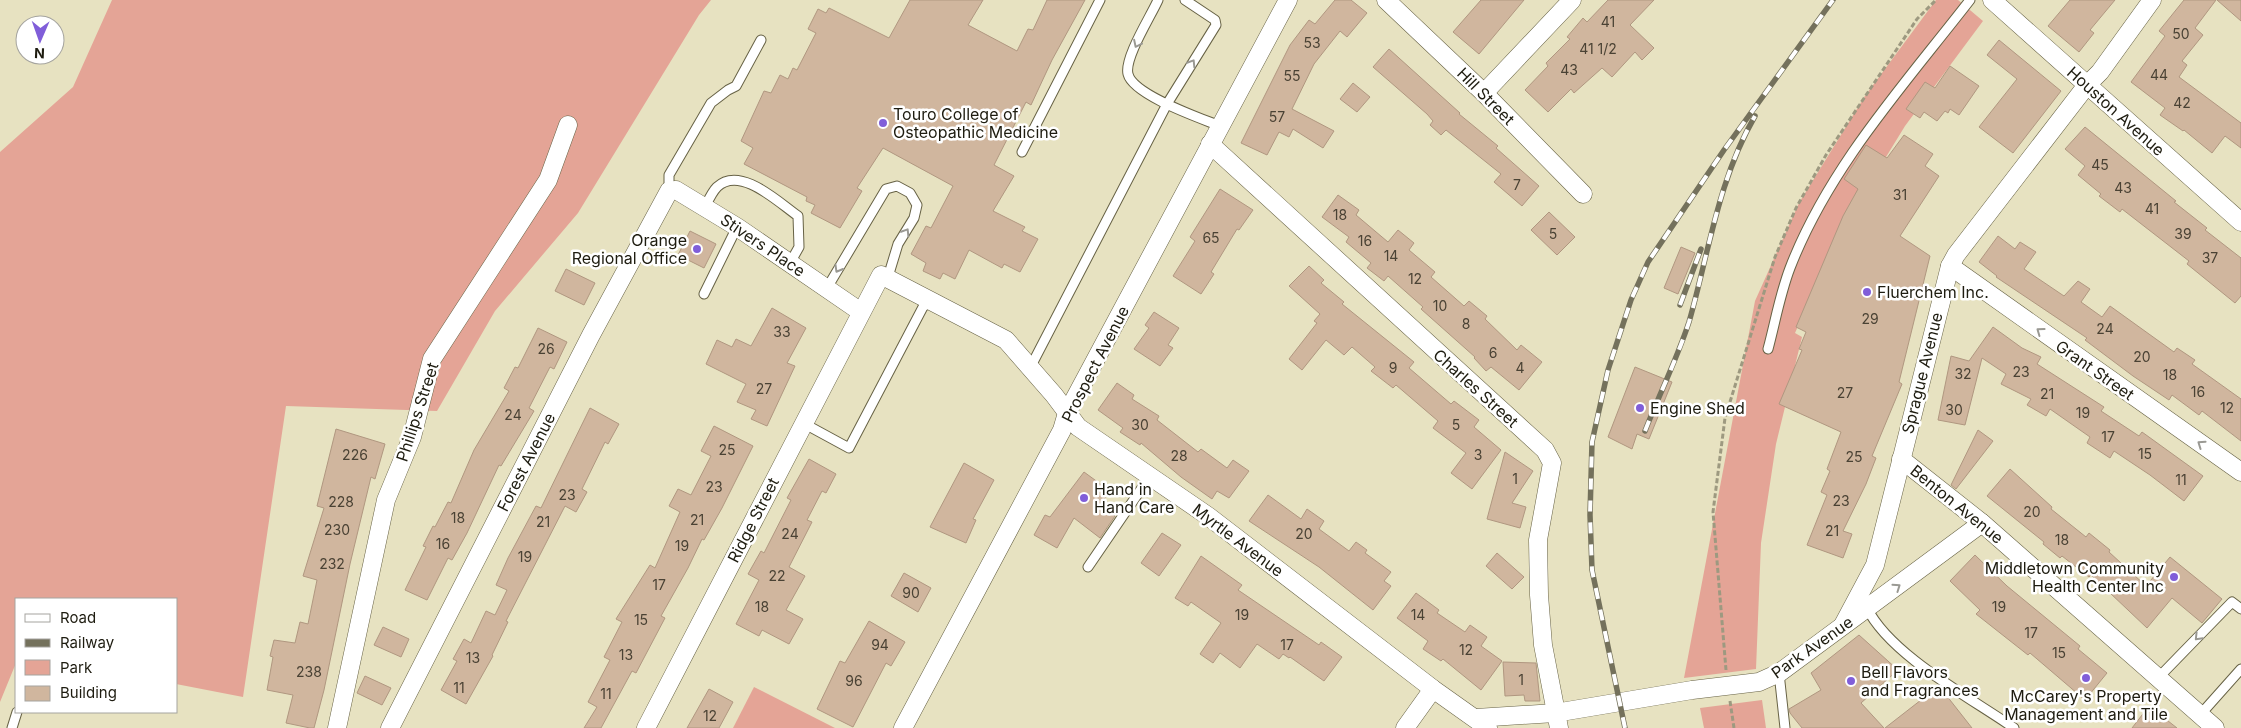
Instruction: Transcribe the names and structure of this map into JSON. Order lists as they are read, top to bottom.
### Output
{
  "streets": {
    "street": [
      "Hill Street",
      "Houston Avenue",
      "Stivers Place",
      "Prospect Avenue",
      "Grant Street",
      "Sprague Avenue",
      "Charles Street",
      "Phillips Street",
      "Forest Avenue",
      "Benton Avenue",
      "Ridge Street",
      "Myrtle Avenue",
      "Park Avenue"
    ]
  },
  "crossings": [
    ["Houston Avenue", "Sprague Avenue"],
    ["Stivers Place", "Forest Avenue"],
    ["Stivers Place", "Ridge Street"],
    ["Prospect Avenue", "Charles Street"],
    ["Prospect Avenue", "Myrtle Avenue"],
    ["Grant Street", "Sprague Avenue"],
    ["Sprague Avenue", "Benton Avenue"],
    ["Sprague Avenue", "Park Avenue"],
    ["Charles Street", "Park Avenue"],
    ["Benton Avenue", "Park Avenue"]
  ],
  "one_way": ["Grant Street"],
  "places": [
    "Touro College of Osteopathic Medicine",
    "Orange Regional Office",
    "Fluerchem Inc.",
    "Engine Shed",
    "Hand in Hand Care",
    "Middletown Community Health Center Inc",
    "McCarey's Property Management and Tile",
    "Bell Flavors and Fragrances"
  ],
  "house_numbers": [
    "41",
    "50",
    "53",
    "41 1/2",
    "43",
    "44",
    "55",
    "42",
    "57",
    "45",
    "7",
    "43",
    "31",
    "41",
    "18",
    "5",
    "39",
    "65",
    "16",
    "14",
    "37",
    "12",
    "10",
    "29",
    "8",
    "24",
    "33",
    "26",
    "6",
    "20",
    "9",
    "4",
    "23",
    "32",
    "18",
    "27",
    "16",
    "27",
    "21",
    "12",
    "30",
    "19",
    "24",
    "30",
    "5",
    "17",
    "25",
    "15",
    "226",
    "3",
    "28",
    "25",
    "1",
    "11",
    "23",
    "23",
    "23",
    "228",
    "20",
    "18",
    "21",
    "21",
    "230",
    "21",
    "24",
    "20",
    "18",
    "16",
    "19",
    "19",
    "232",
    "22",
    "17",
    "90",
    "18",
    "19",
    "19",
    "14",
    "15",
    "17",
    "94",
    "17",
    "12",
    "15",
    "13",
    "13",
    "238",
    "1",
    "96",
    "11",
    "11",
    "12"
  ],
  "legend": [
    "Road",
    "Railway",
    "Park",
    "Building"
  ],
  "north": "bottom"
}
